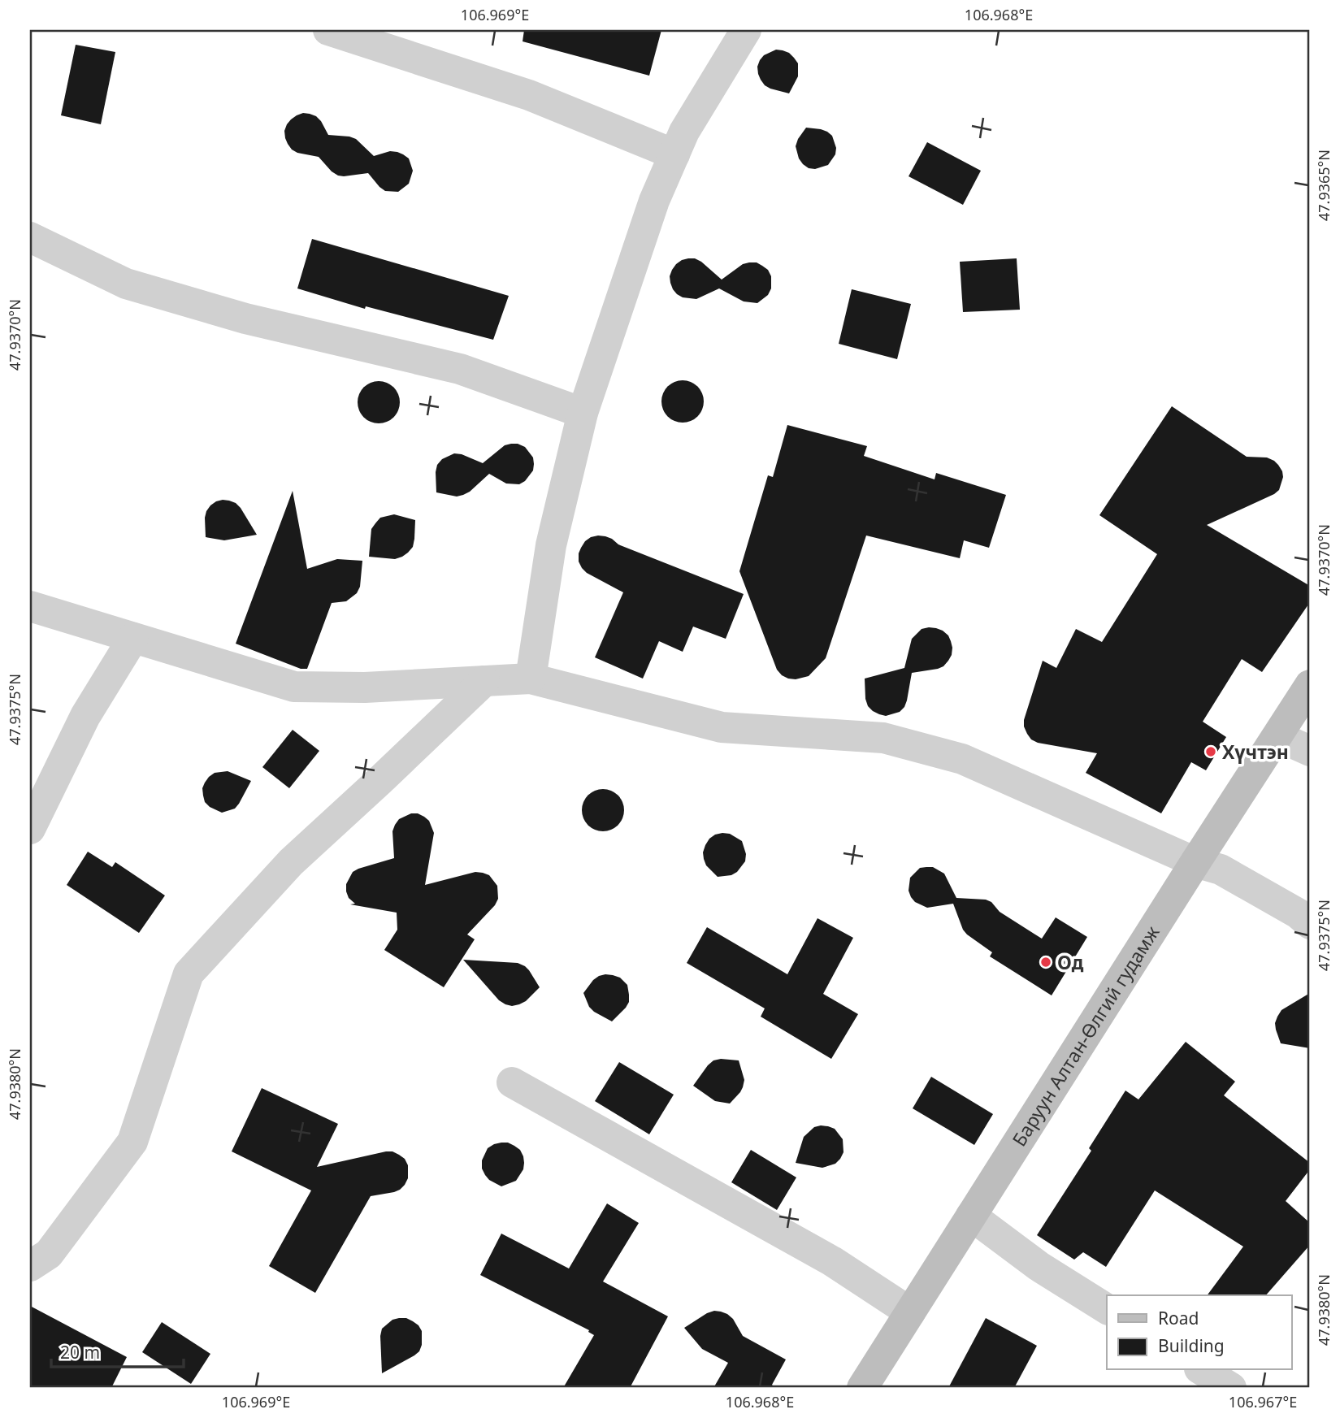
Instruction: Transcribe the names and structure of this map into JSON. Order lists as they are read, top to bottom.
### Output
{
  "streets": {
    "main road": ["Баруун Алтан-Өлгий гудамж"]
  },
  "places": ["Хүчтэн", "Од"],
  "legend": ["Road", "Building"],
  "scale_bar": "20 m",
  "coordinates": [
    "106.969°E",
    "106.968°E",
    "47.9365°N",
    "47.9370°N",
    "47.9375°N",
    "47.9380°N",
    "106.967°E"
  ]
}
